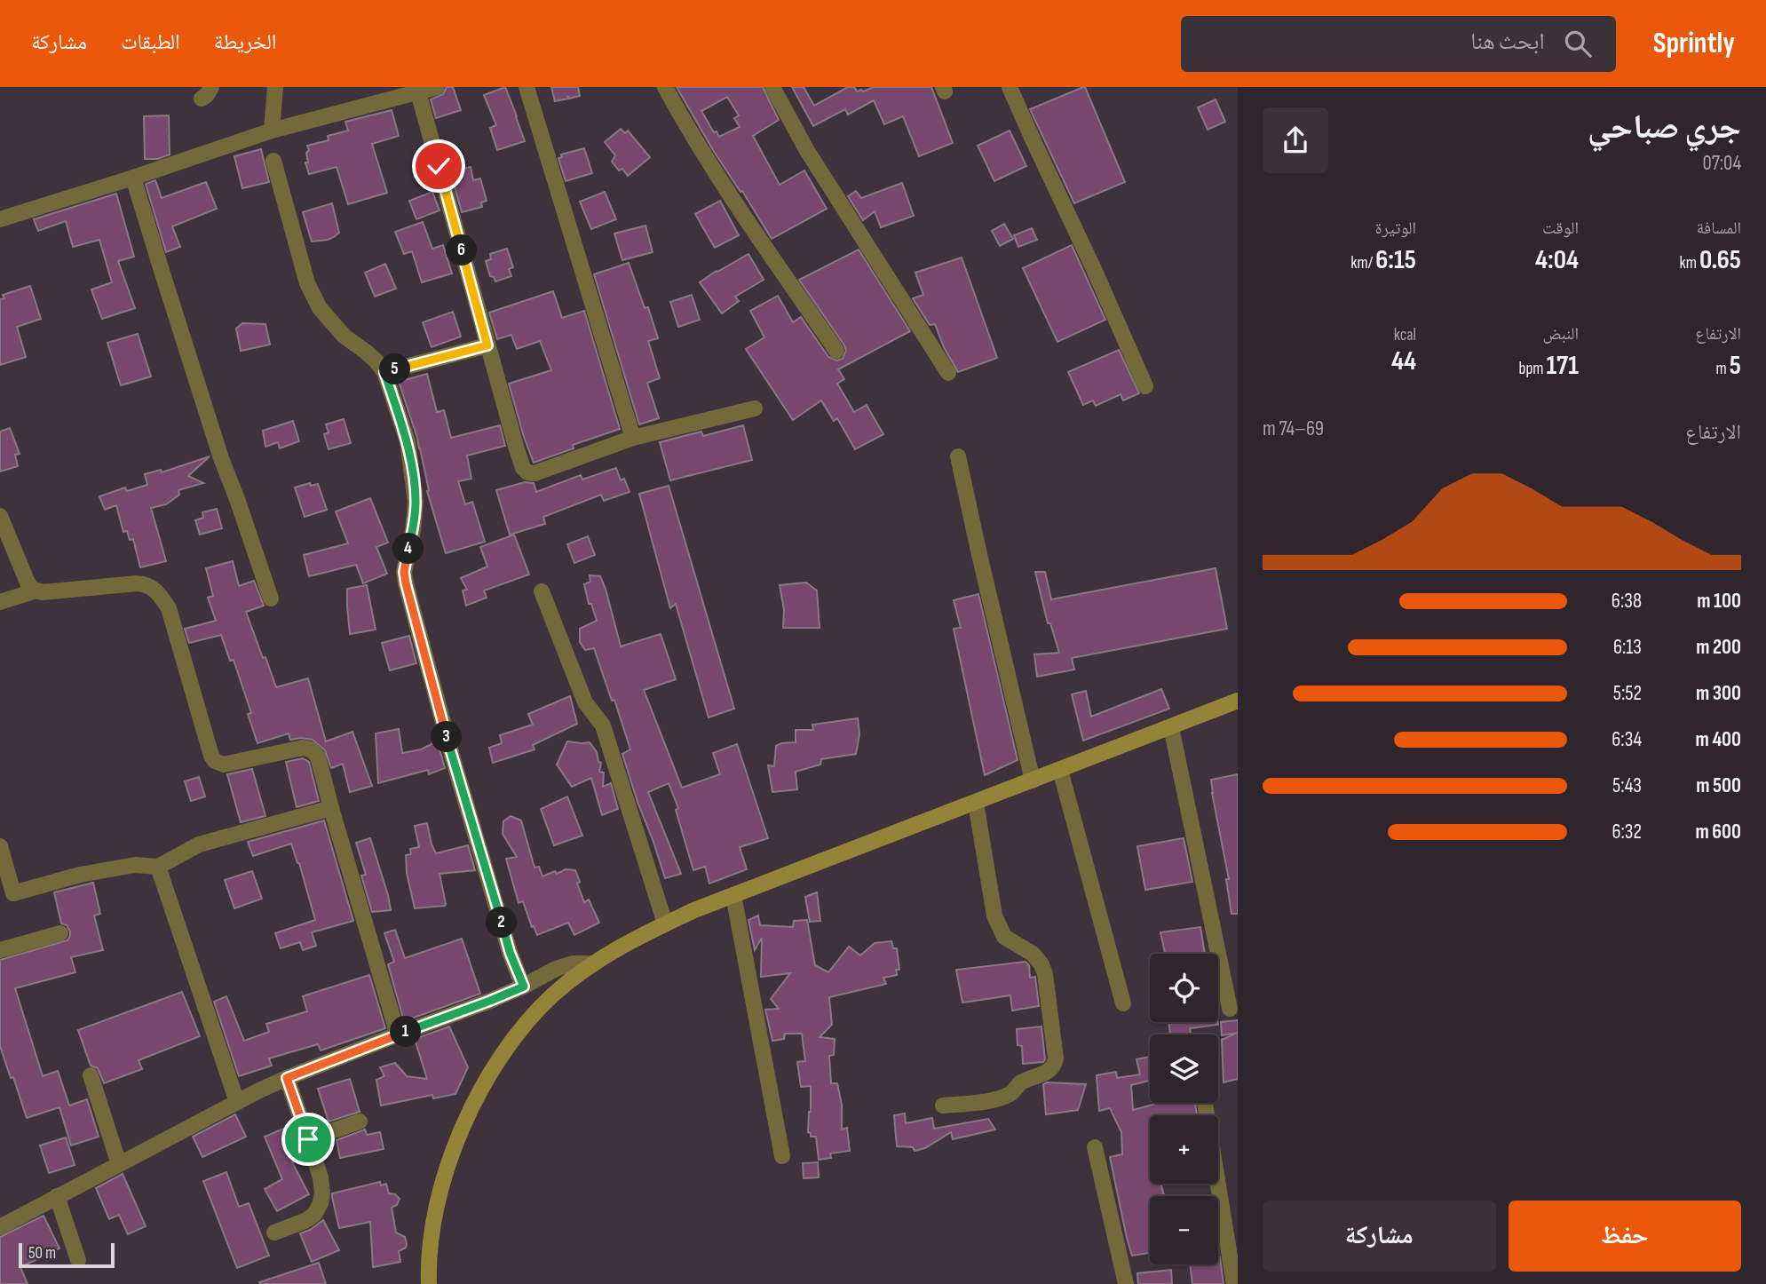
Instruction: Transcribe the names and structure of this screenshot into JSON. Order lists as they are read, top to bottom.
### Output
{
  "scale_bar": "50 m",
  "page": {
    "header": "Sprintly",
    "search": "ابحث هنا",
    "nav": ["الخريطة", "الطبقات", "مشاركة"],
    "heading": ["جري صباحي", "07:04"],
    "stats": [
      ["المسافة", "0.65 km"],
      ["الوقت", "4:04"],
      ["الوتيرة", "6:15 /km"],
      ["الارتفاع", "5 m"],
      ["النبض", "171 bpm"],
      ["kcal", "44"]
    ],
    "pins": [
      "6",
      "5",
      "4",
      "3",
      "2",
      "1"
    ],
    "chart": ["الارتفاع", "69–74 m"],
    "list": [
      {
        "name": "100 m",
        "note": "6:38"
      },
      {
        "name": "200 m",
        "note": "6:13"
      },
      {
        "name": "300 m",
        "note": "5:52"
      },
      {
        "name": "400 m",
        "note": "6:34"
      },
      {
        "name": "500 m",
        "note": "5:43"
      },
      {
        "name": "600 m",
        "note": "6:32"
      }
    ],
    "map_buttons": ["+", "−"],
    "buttons": ["حفظ", "مشاركة"],
    "scale": "50 m"
  }
}
